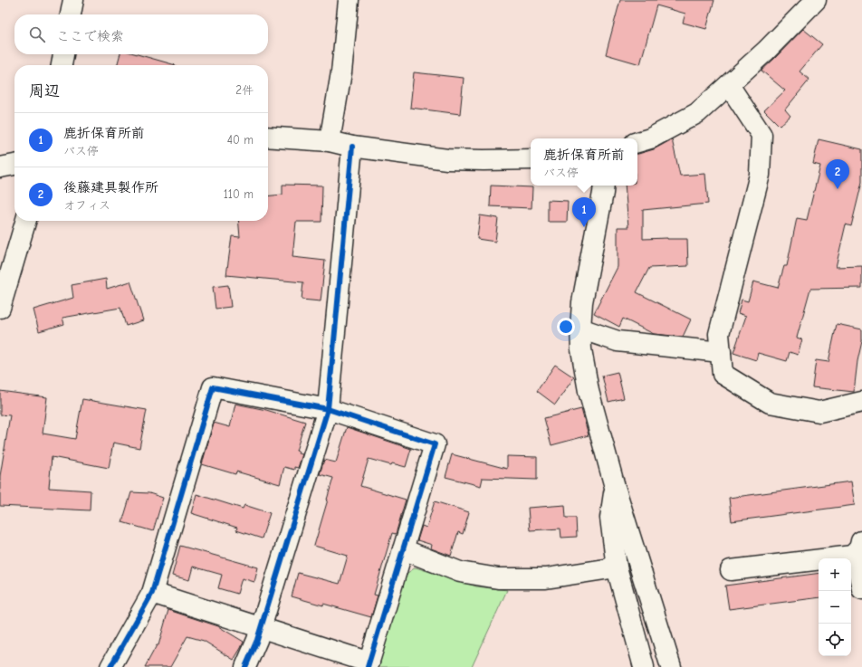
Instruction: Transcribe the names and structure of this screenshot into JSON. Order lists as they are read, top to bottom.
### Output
{
  "page": {
    "search": "ここで検索",
    "heading": ["周辺", "2件"],
    "list": [
      {
        "mark": "1",
        "name": "鹿折保育所前",
        "note": "バス停",
        "value": "40 m"
      },
      {
        "mark": "2",
        "name": "後藤建具製作所",
        "note": "オフィス",
        "value": "110 m"
      }
    ],
    "popup": ["鹿折保育所前", "バス停"],
    "pins": ["2", "1"],
    "map_buttons": ["+", "−"]
  }
}
